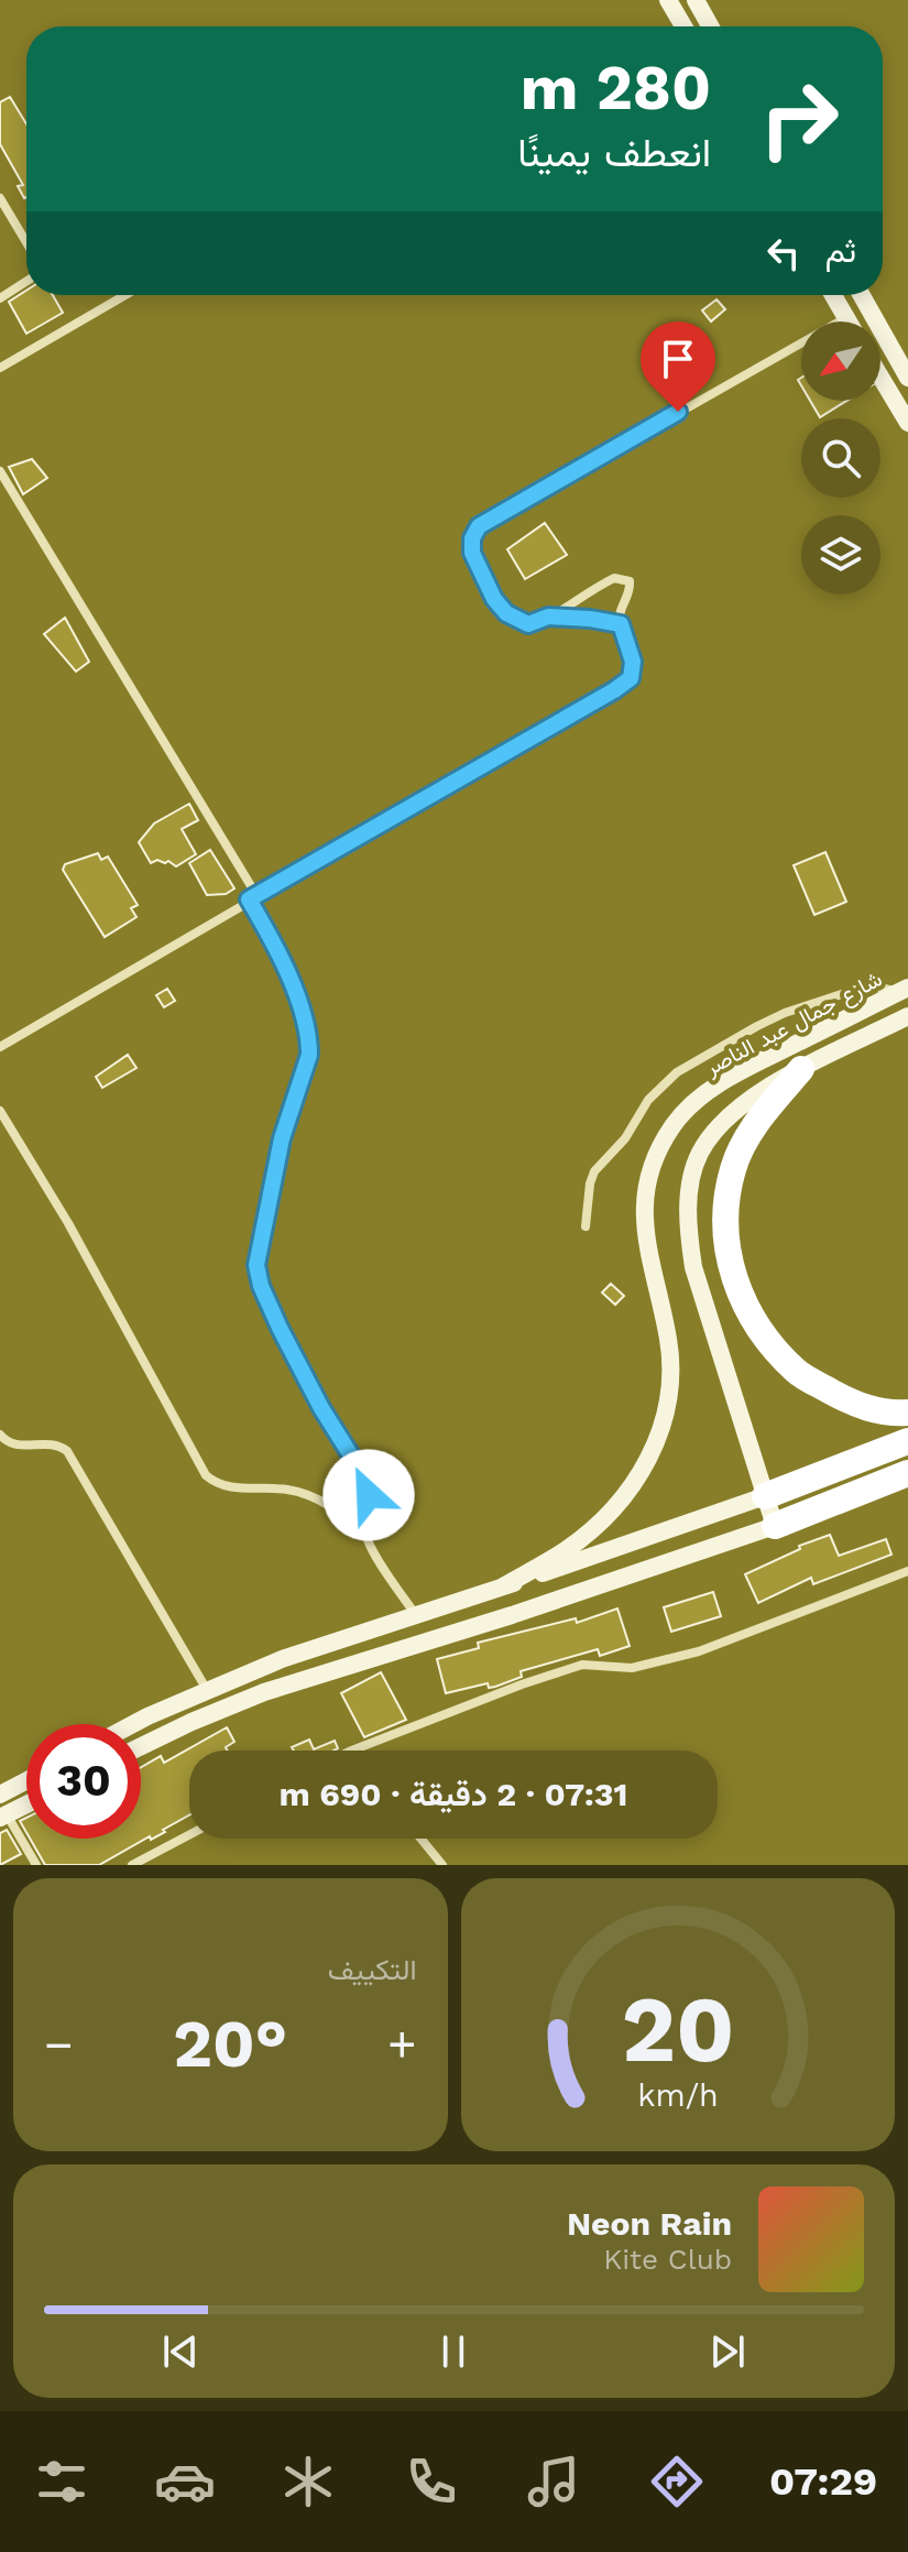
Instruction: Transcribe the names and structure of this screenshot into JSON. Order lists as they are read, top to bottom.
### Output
{
  "streets": {
    "main road": ["شارع جمال عبد الناصر"]
  },
  "north": "bottom left",
  "page": {
    "turn": ["280 m", "انعطف يمينًا"],
    "then": "ثم",
    "limit": "30",
    "trip": "07:31 · 2 دقيقة · 690 m",
    "tile": "التكييف",
    "heat": ["−", "20°", "+"],
    "song": ["Neon Rain", "Kite Club"],
    "tabs": "07:29",
    "gauge": ["20", "km/h"]
  }
}
